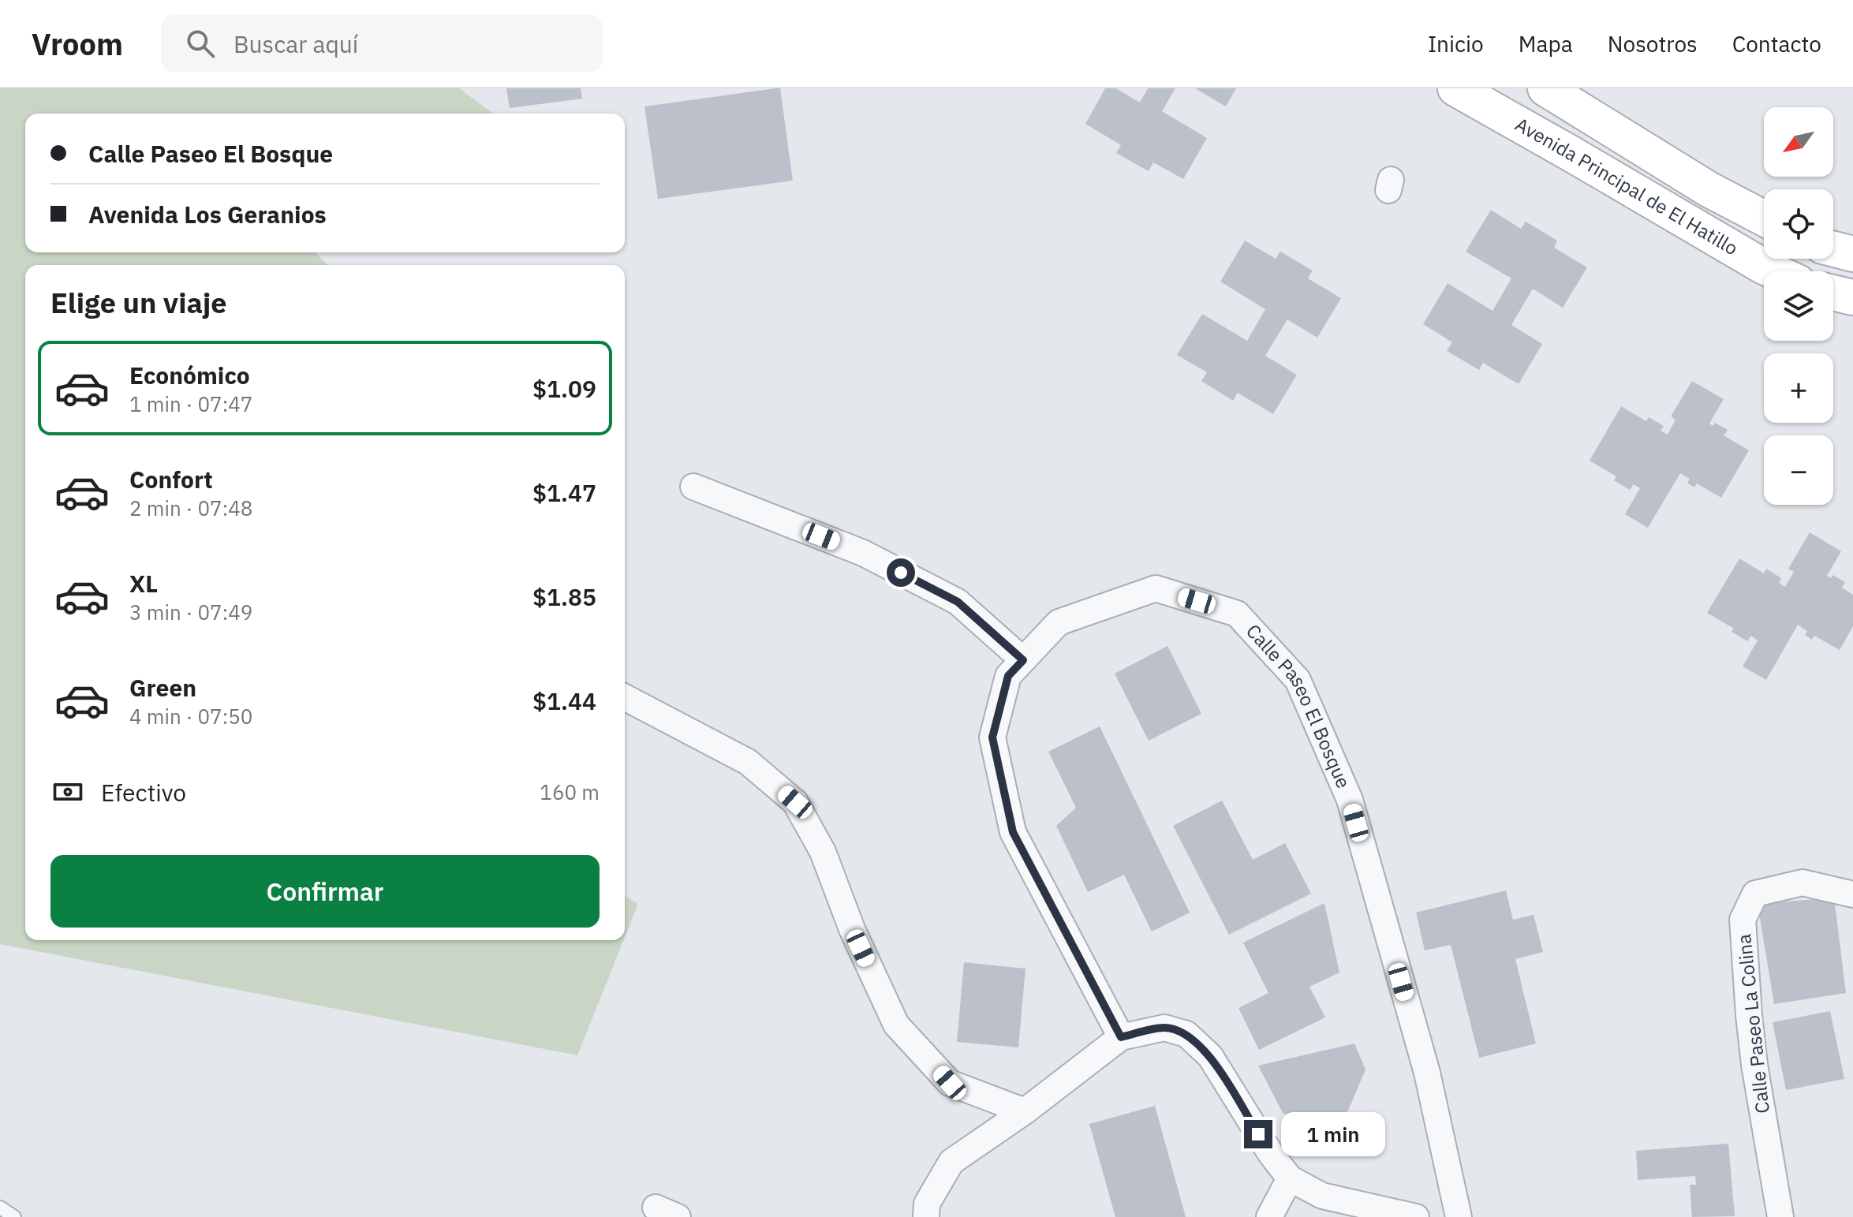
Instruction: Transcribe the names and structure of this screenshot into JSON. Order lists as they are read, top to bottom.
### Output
{
  "streets": {
    "main road": ["Avenida Principal de El Hatillo"],
    "street": ["Calle Paseo El Bosque", "Calle Paseo La Colina"]
  },
  "north": "bottom left",
  "page": {
    "header": "Vroom",
    "search": "Buscar aquí",
    "nav": [
      "Inicio",
      "Mapa",
      "Nosotros",
      "Contacto"
    ],
    "map_buttons": ["+", "−"],
    "banner": ["Calle Paseo El Bosque", "Avenida Los Geranios"],
    "heading": "Elige un viaje",
    "list": [
      {
        "name": "Económico",
        "note": "1 min · 07:47",
        "value": "$1.09"
      },
      {
        "name": "Confort",
        "note": "2 min · 07:48",
        "value": "$1.47"
      },
      {
        "name": "XL",
        "note": "3 min · 07:49",
        "value": "$1.85"
      },
      {
        "name": "Green",
        "note": "4 min · 07:50",
        "value": "$1.44"
      }
    ],
    "pay": ["Efectivo", "160 m"],
    "buttons": "Confirmar",
    "bubble": "1 min"
  }
}
